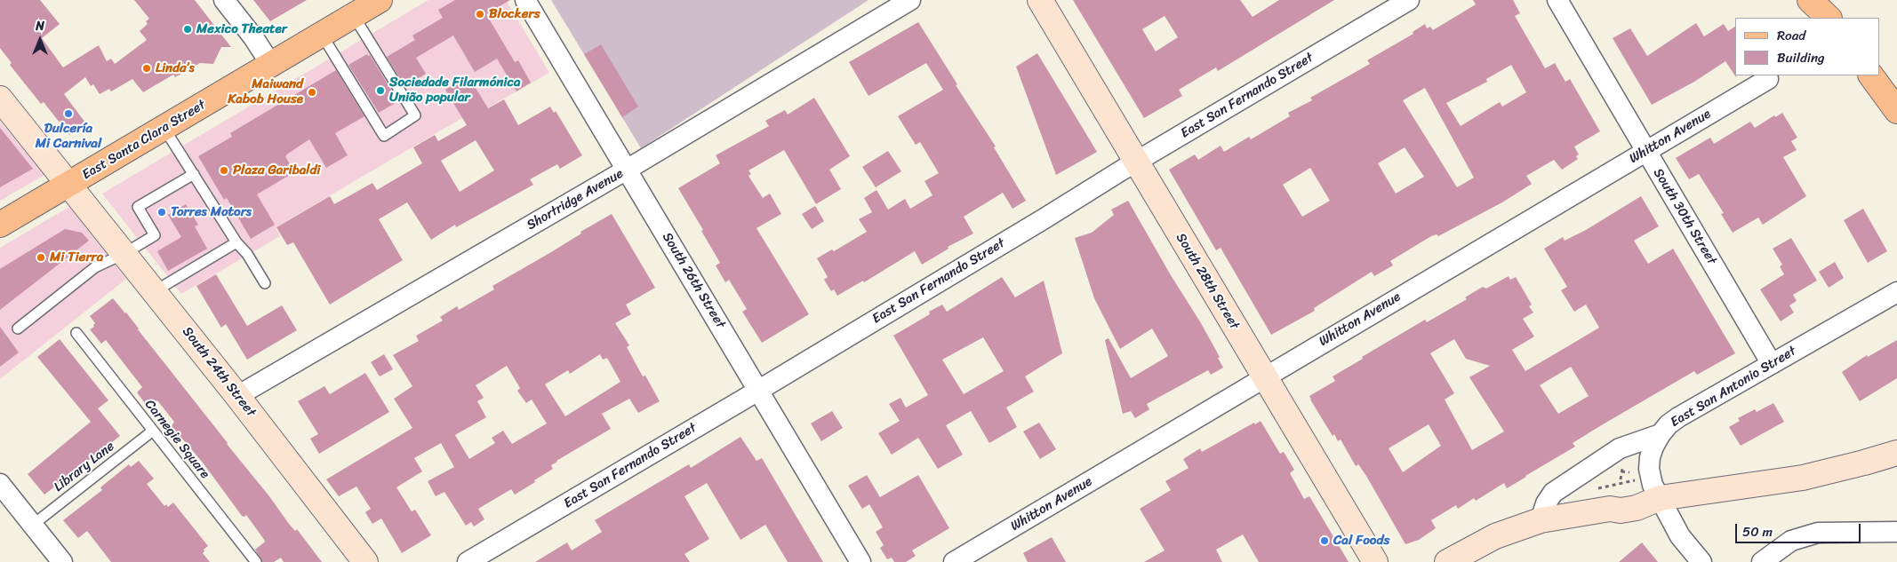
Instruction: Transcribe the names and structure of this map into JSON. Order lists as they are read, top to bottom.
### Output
{
  "streets": {
    "main road": ["East Santa Clara Street"],
    "street": [
      "East San Fernando Street",
      "Whitton Avenue",
      "Shortridge Avenue",
      "South 30th Street",
      "South 26th Street",
      "South 28th Street",
      "South 24th Street",
      "East San Antonio Street"
    ],
    "lane": ["Carnegie Square", "Library Lane"]
  },
  "crossings": [
    ["East San Fernando Street", "South 26th Street"],
    ["East San Fernando Street", "South 28th Street"],
    ["Whitton Avenue", "South 30th Street"],
    ["Whitton Avenue", "South 28th Street"],
    ["East Santa Clara Street", "South 24th Street"],
    ["Shortridge Avenue", "South 26th Street"],
    ["Shortridge Avenue", "South 24th Street"],
    ["South 30th Street", "East San Antonio Street"],
    ["Carnegie Square", "Library Lane"]
  ],
  "places": [
    "Blockers",
    "Mexico Theater",
    "Linda’s",
    "Sociedade Filarmónica União popular",
    "Maiwand Kabob House",
    "Dulcería Mi Carnival",
    "Plaza Garibaldi",
    "Torres Motors",
    "Mi Tierra",
    "Cal Foods"
  ],
  "legend": ["Road", "Building"],
  "scale_bar": "50 m",
  "north": "top"
}
